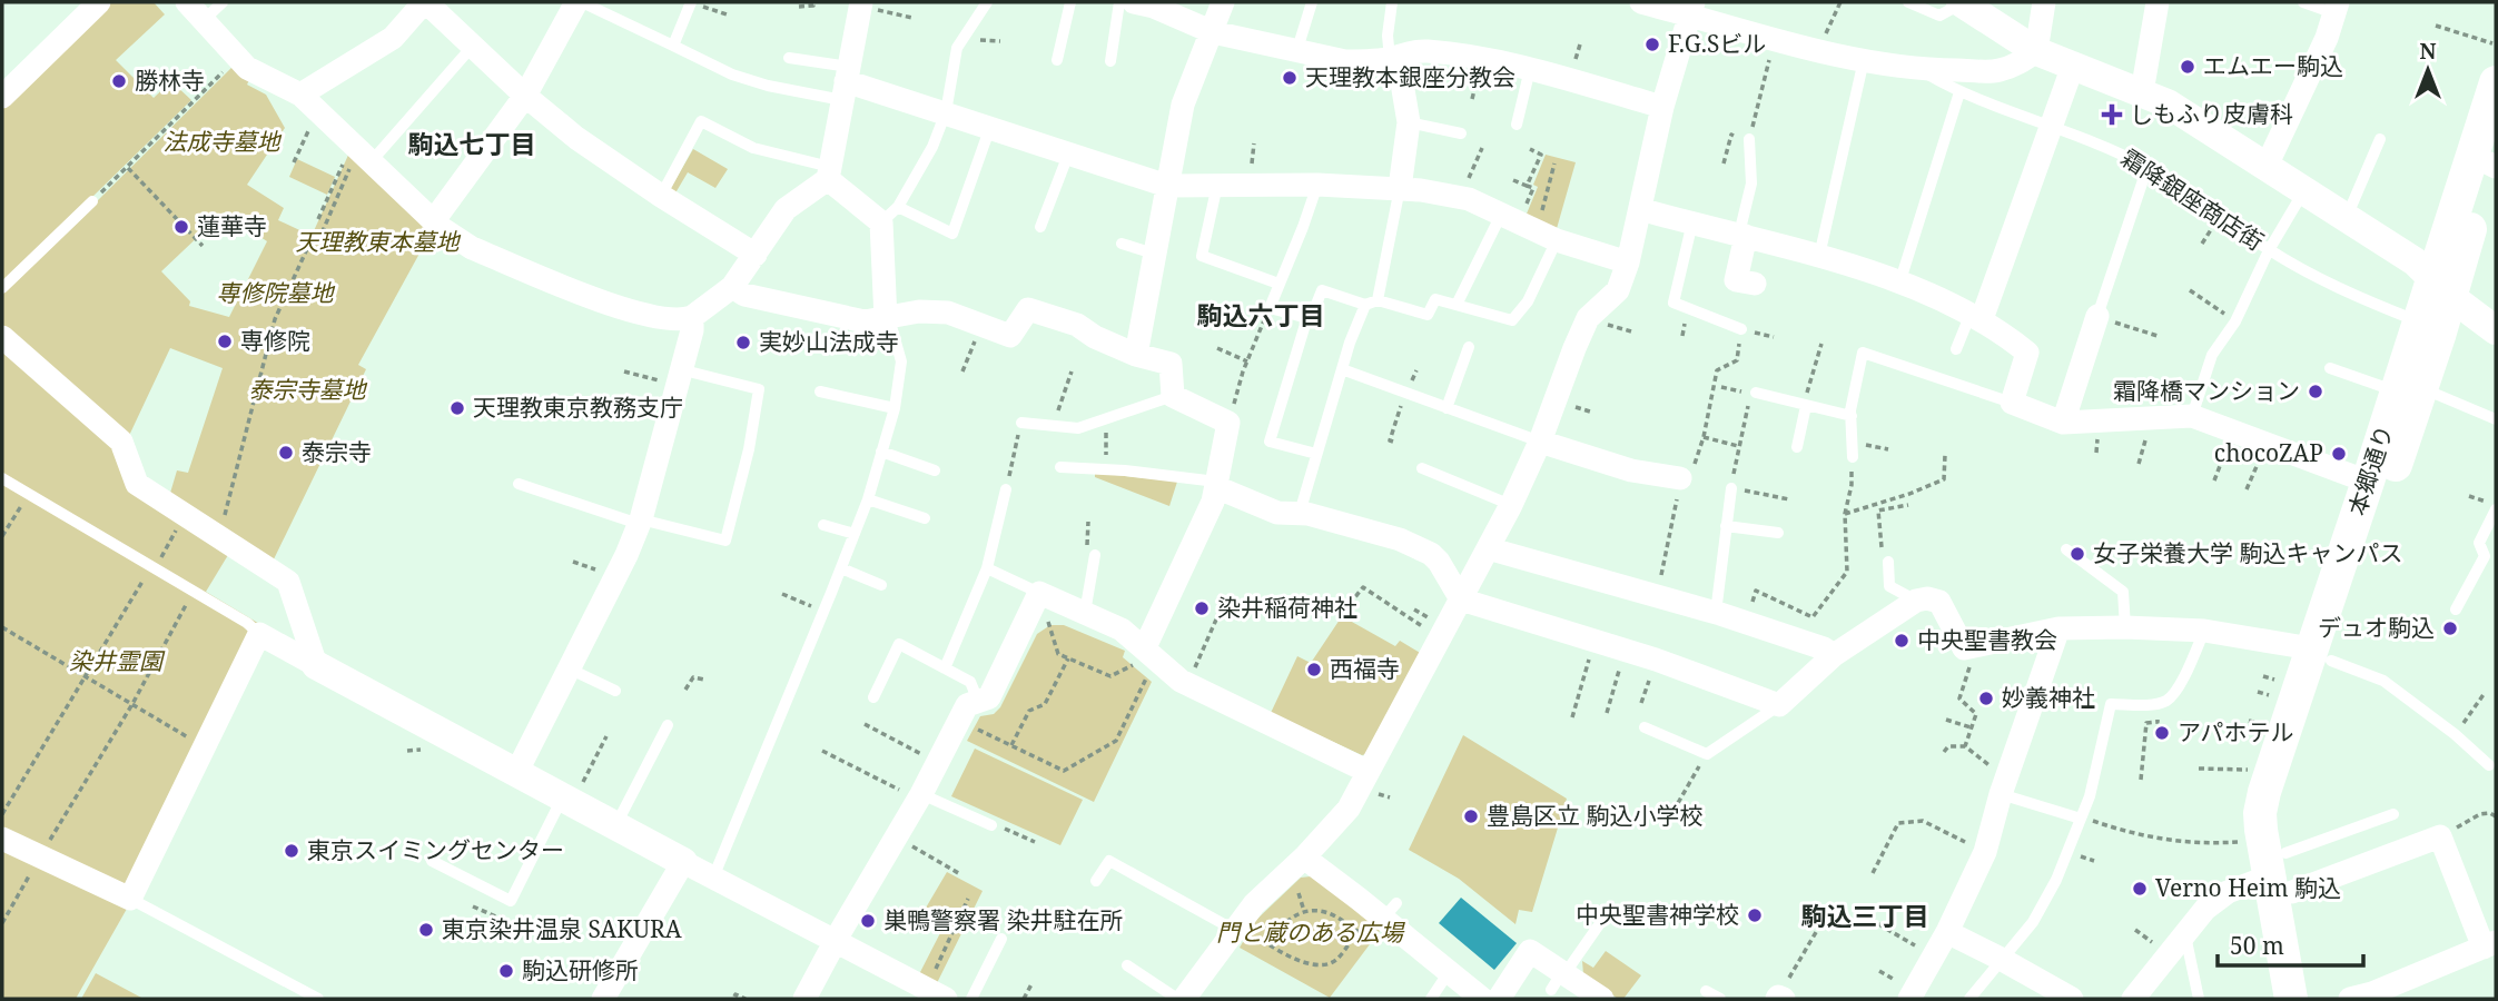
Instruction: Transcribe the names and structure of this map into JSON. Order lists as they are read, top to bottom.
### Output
{
  "streets": {
    "main road": ["本郷通り"],
    "lane": ["霜降銀座商店街"]
  },
  "crossings": [
    ["霜降銀座商店街", "本郷通り"]
  ],
  "districts": ["駒込七丁目", "駒込六丁目", "駒込三丁目"],
  "parks": [
    "法成寺墓地",
    "天理教東本墓地",
    "専修院墓地",
    "泰宗寺墓地",
    "染井霊園",
    "門と蔵のある広場"
  ],
  "places": {
    "other": [
      "F.G.Sビル",
      "エムエー駒込",
      "天理教本銀座分教会",
      "勝林寺",
      "蓮華寺",
      "専修院",
      "実妙山法成寺",
      "霜降橋マンション",
      "天理教東京教務支庁",
      "泰宗寺",
      "chocoZAP",
      "女子栄養大学 駒込キャンパス",
      "染井稲荷神社",
      "デュオ駒込",
      "中央聖書教会",
      "西福寺",
      "妙義神社",
      "アパホテル",
      "豊島区立 駒込小学校",
      "東京スイミングセンター",
      "Verno Heim 駒込",
      "中央聖書神学校",
      "巣鴨警察署 染井駐在所",
      "東京染井温泉 SAKURA",
      "駒込研修所"
    ],
    "health": ["しもふり皮膚科"]
  },
  "scale_bar": "50 m",
  "north": "top"
}
